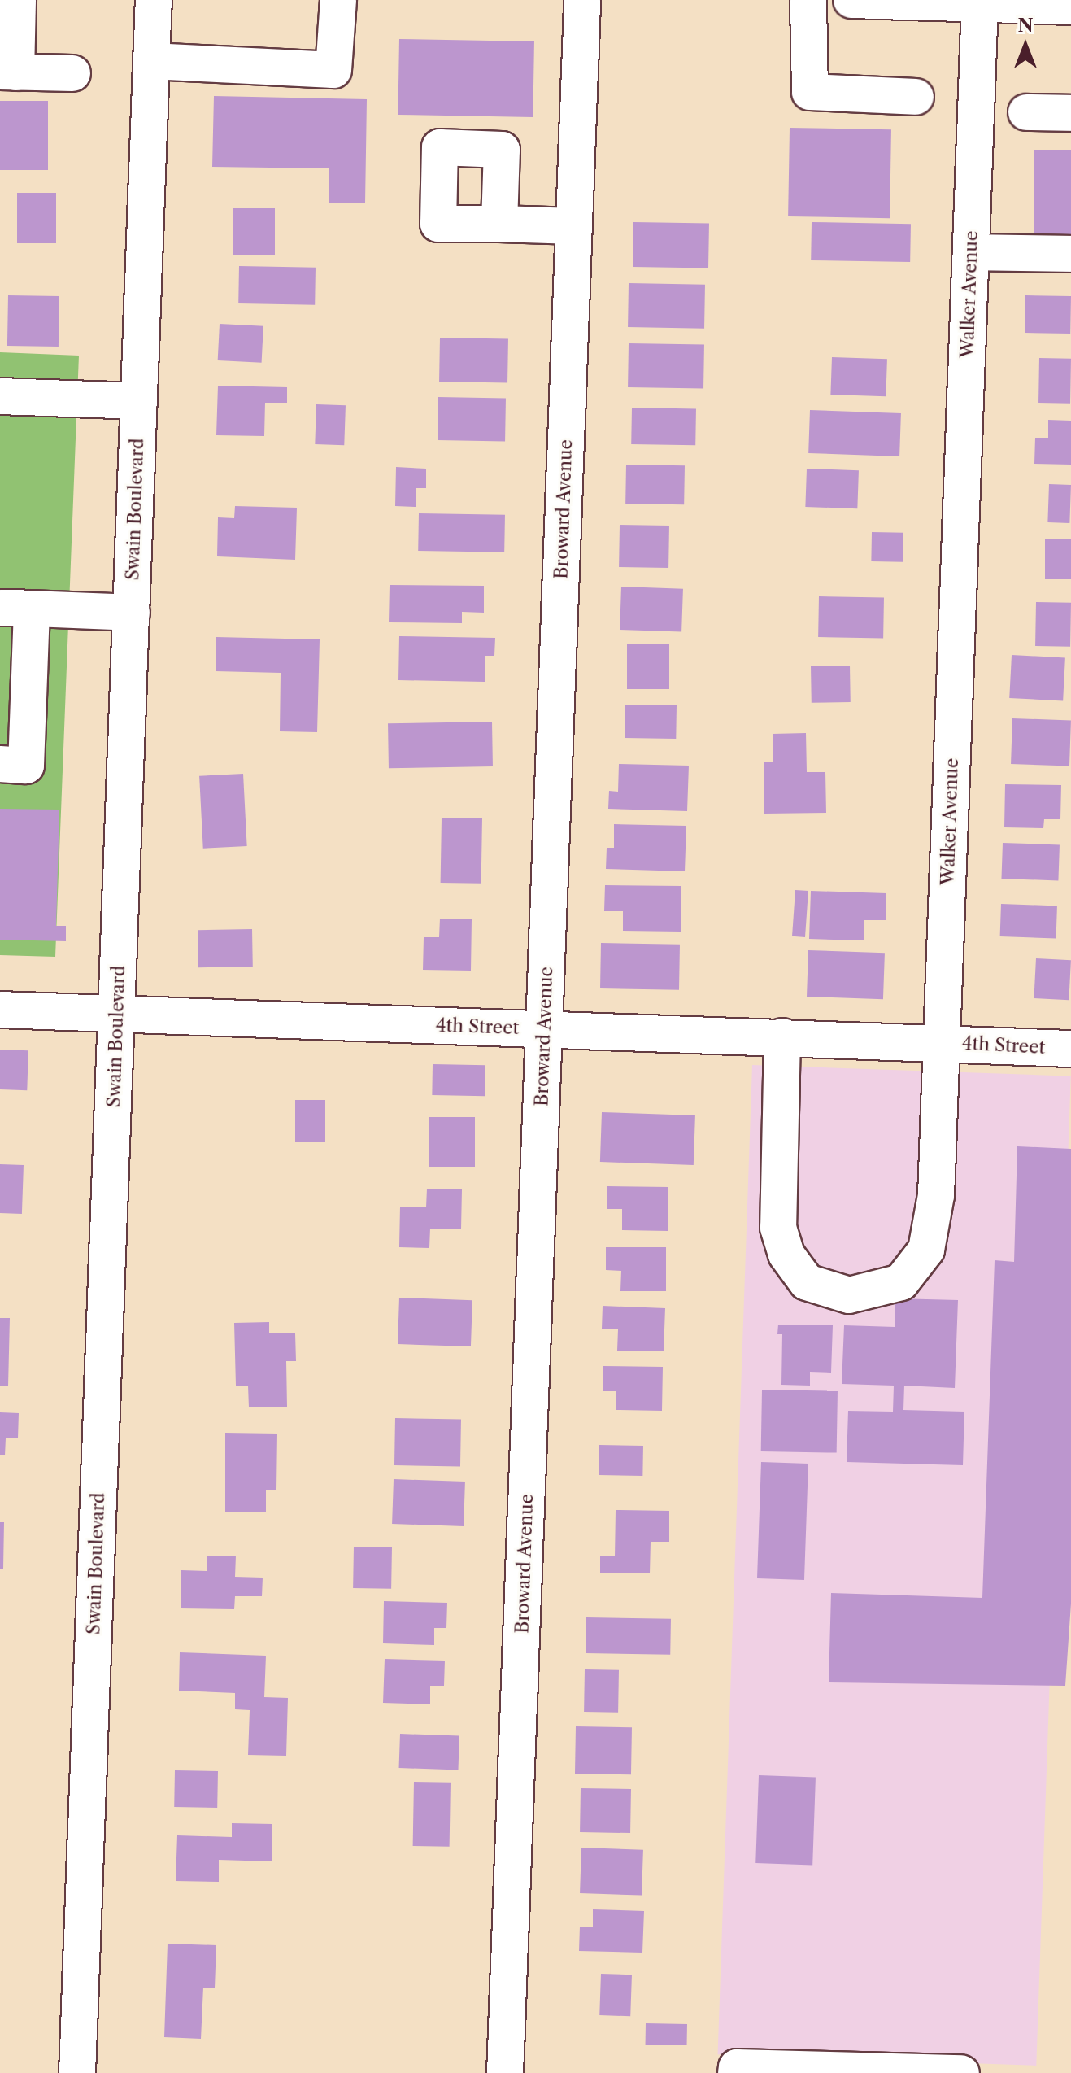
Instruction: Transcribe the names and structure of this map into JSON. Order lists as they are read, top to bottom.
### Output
{
  "streets": {
    "street": [
      "Walker Avenue",
      "Swain Boulevard",
      "Broward Avenue",
      "4th Street"
    ]
  },
  "crossings": [
    ["Walker Avenue", "4th Street"],
    ["Swain Boulevard", "4th Street"],
    ["Broward Avenue", "4th Street"]
  ],
  "north": "top"
}
